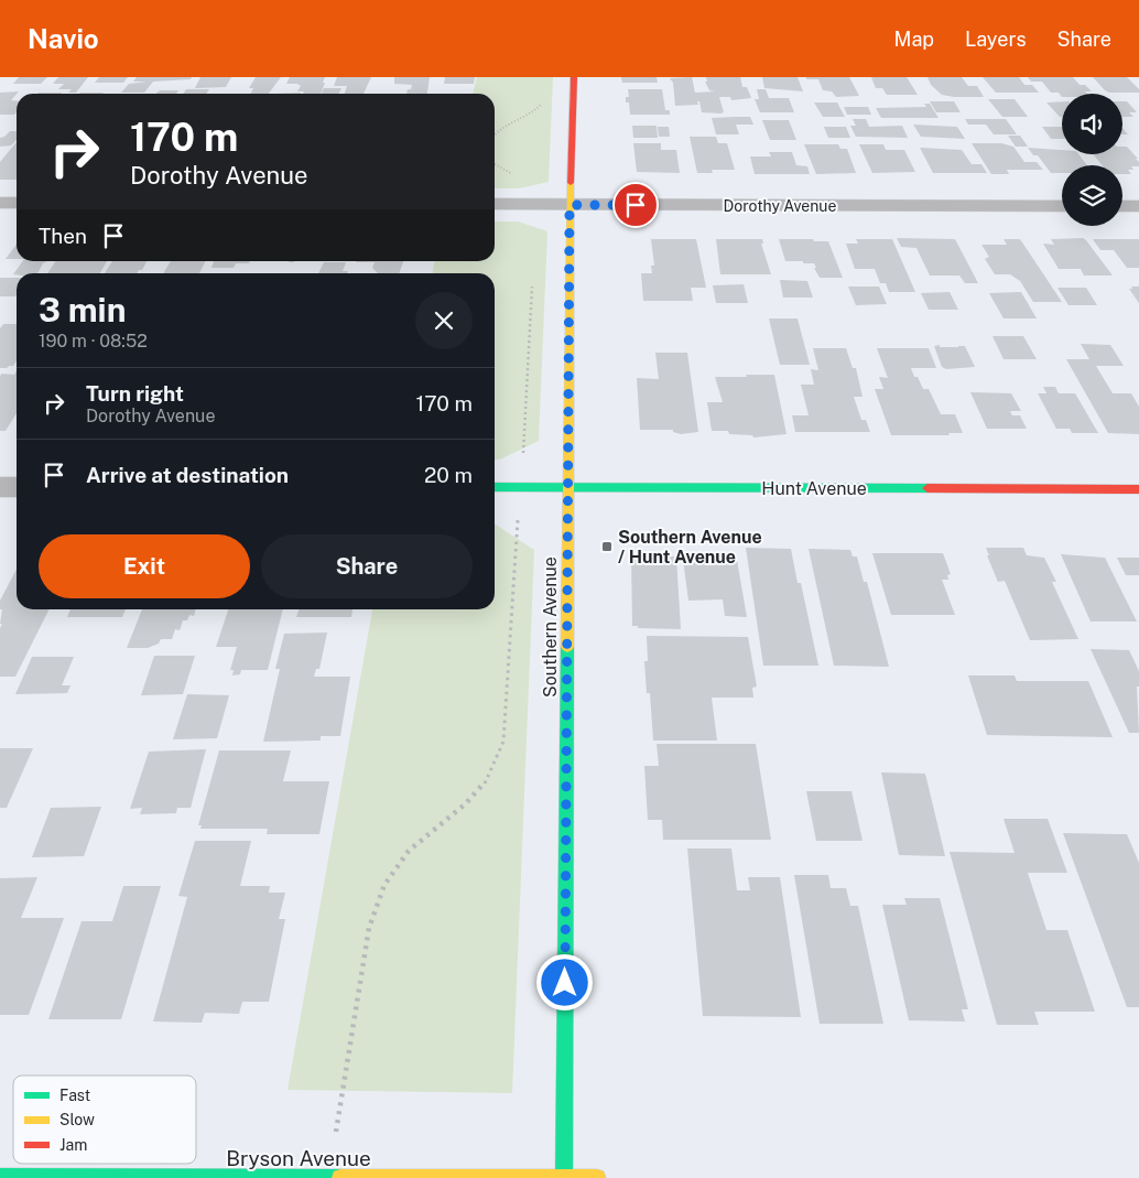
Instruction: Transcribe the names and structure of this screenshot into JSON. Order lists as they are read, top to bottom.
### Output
{
  "streets": {
    "street": [
      "Dorothy Avenue",
      "Hunt Avenue",
      "Southern Avenue",
      "Bryson Avenue"
    ]
  },
  "crossings": [
    ["Dorothy Avenue", "Southern Avenue"],
    ["Hunt Avenue", "Southern Avenue"],
    ["Southern Avenue", "Bryson Avenue"]
  ],
  "places": {
    "transit": ["Southern Avenue / Hunt Avenue"]
  },
  "legend": ["Fast", "Slow", "Jam"],
  "page": {
    "header": "Navio",
    "nav": ["Map", "Layers", "Share"],
    "turn": ["170 m", "Dorothy Avenue"],
    "then": "Then",
    "heading": ["3 min", "190 m · 08:52"],
    "list": [
      {
        "name": "Turn right",
        "note": "Dorothy Avenue",
        "value": "170 m"
      },
      {
        "name": "Arrive at destination",
        "value": "20 m"
      }
    ],
    "buttons": ["Exit", "Share"]
  }
}
